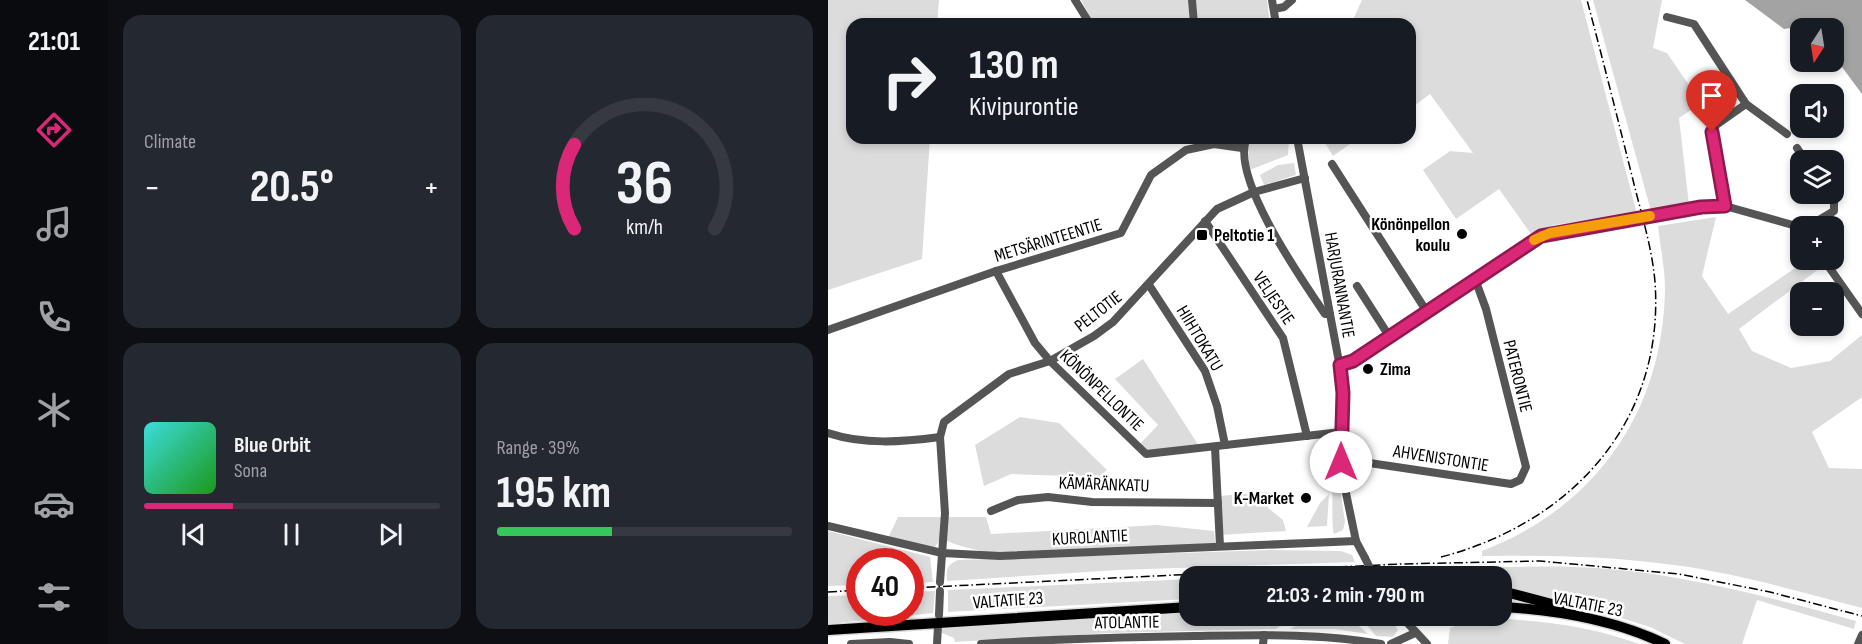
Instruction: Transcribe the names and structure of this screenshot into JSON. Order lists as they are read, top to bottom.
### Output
{
  "streets": {
    "highway": ["VALTATIE 23"],
    "street": [
      "METSÄRINTEENTIE",
      "HARJURANNANTIE",
      "VELJESTIE",
      "PELTOTIE",
      "HIIHTOKATU",
      "PATERONTIE",
      "KÖNÖNPELLONTIE",
      "AHVENISTONTIE",
      "KÄMÄRÄNKATU",
      "KUROLANTIE",
      "ATOLANTIE"
    ]
  },
  "crossings": [
    ["METSÄRINTEENTIE", "KÖNÖNPELLONTIE"],
    ["HARJURANNANTIE", "PELTOTIE"],
    ["HARJURANNANTIE", "KÖNÖNPELLONTIE"],
    ["HARJURANNANTIE", "KUROLANTIE"],
    ["VELJESTIE", "PELTOTIE"],
    ["VELJESTIE", "KÖNÖNPELLONTIE"],
    ["PELTOTIE", "HIIHTOKATU"],
    ["PELTOTIE", "KÖNÖNPELLONTIE"],
    ["HIIHTOKATU", "KÖNÖNPELLONTIE"],
    ["PATERONTIE", "AHVENISTONTIE"]
  ],
  "places": {
    "other": ["Könönpellon koulu", "Zima", "K-Market"],
    "transit": ["Peltotie 1"]
  },
  "north": "bottom",
  "page": {
    "tabs": "21:01",
    "tile": [
      "Climate",
      ["Range · 39%", "195 km"]
    ],
    "map_buttons": ["+", "−"],
    "turn": ["130 m", "Kivipurontie"],
    "heat": ["−", "20.5°", "+"],
    "song": ["Blue Orbit", "Sona"],
    "limit": "40",
    "trip": "21:03 · 2 min · 790 m",
    "gauge": ["36", "km/h"]
  }
}
